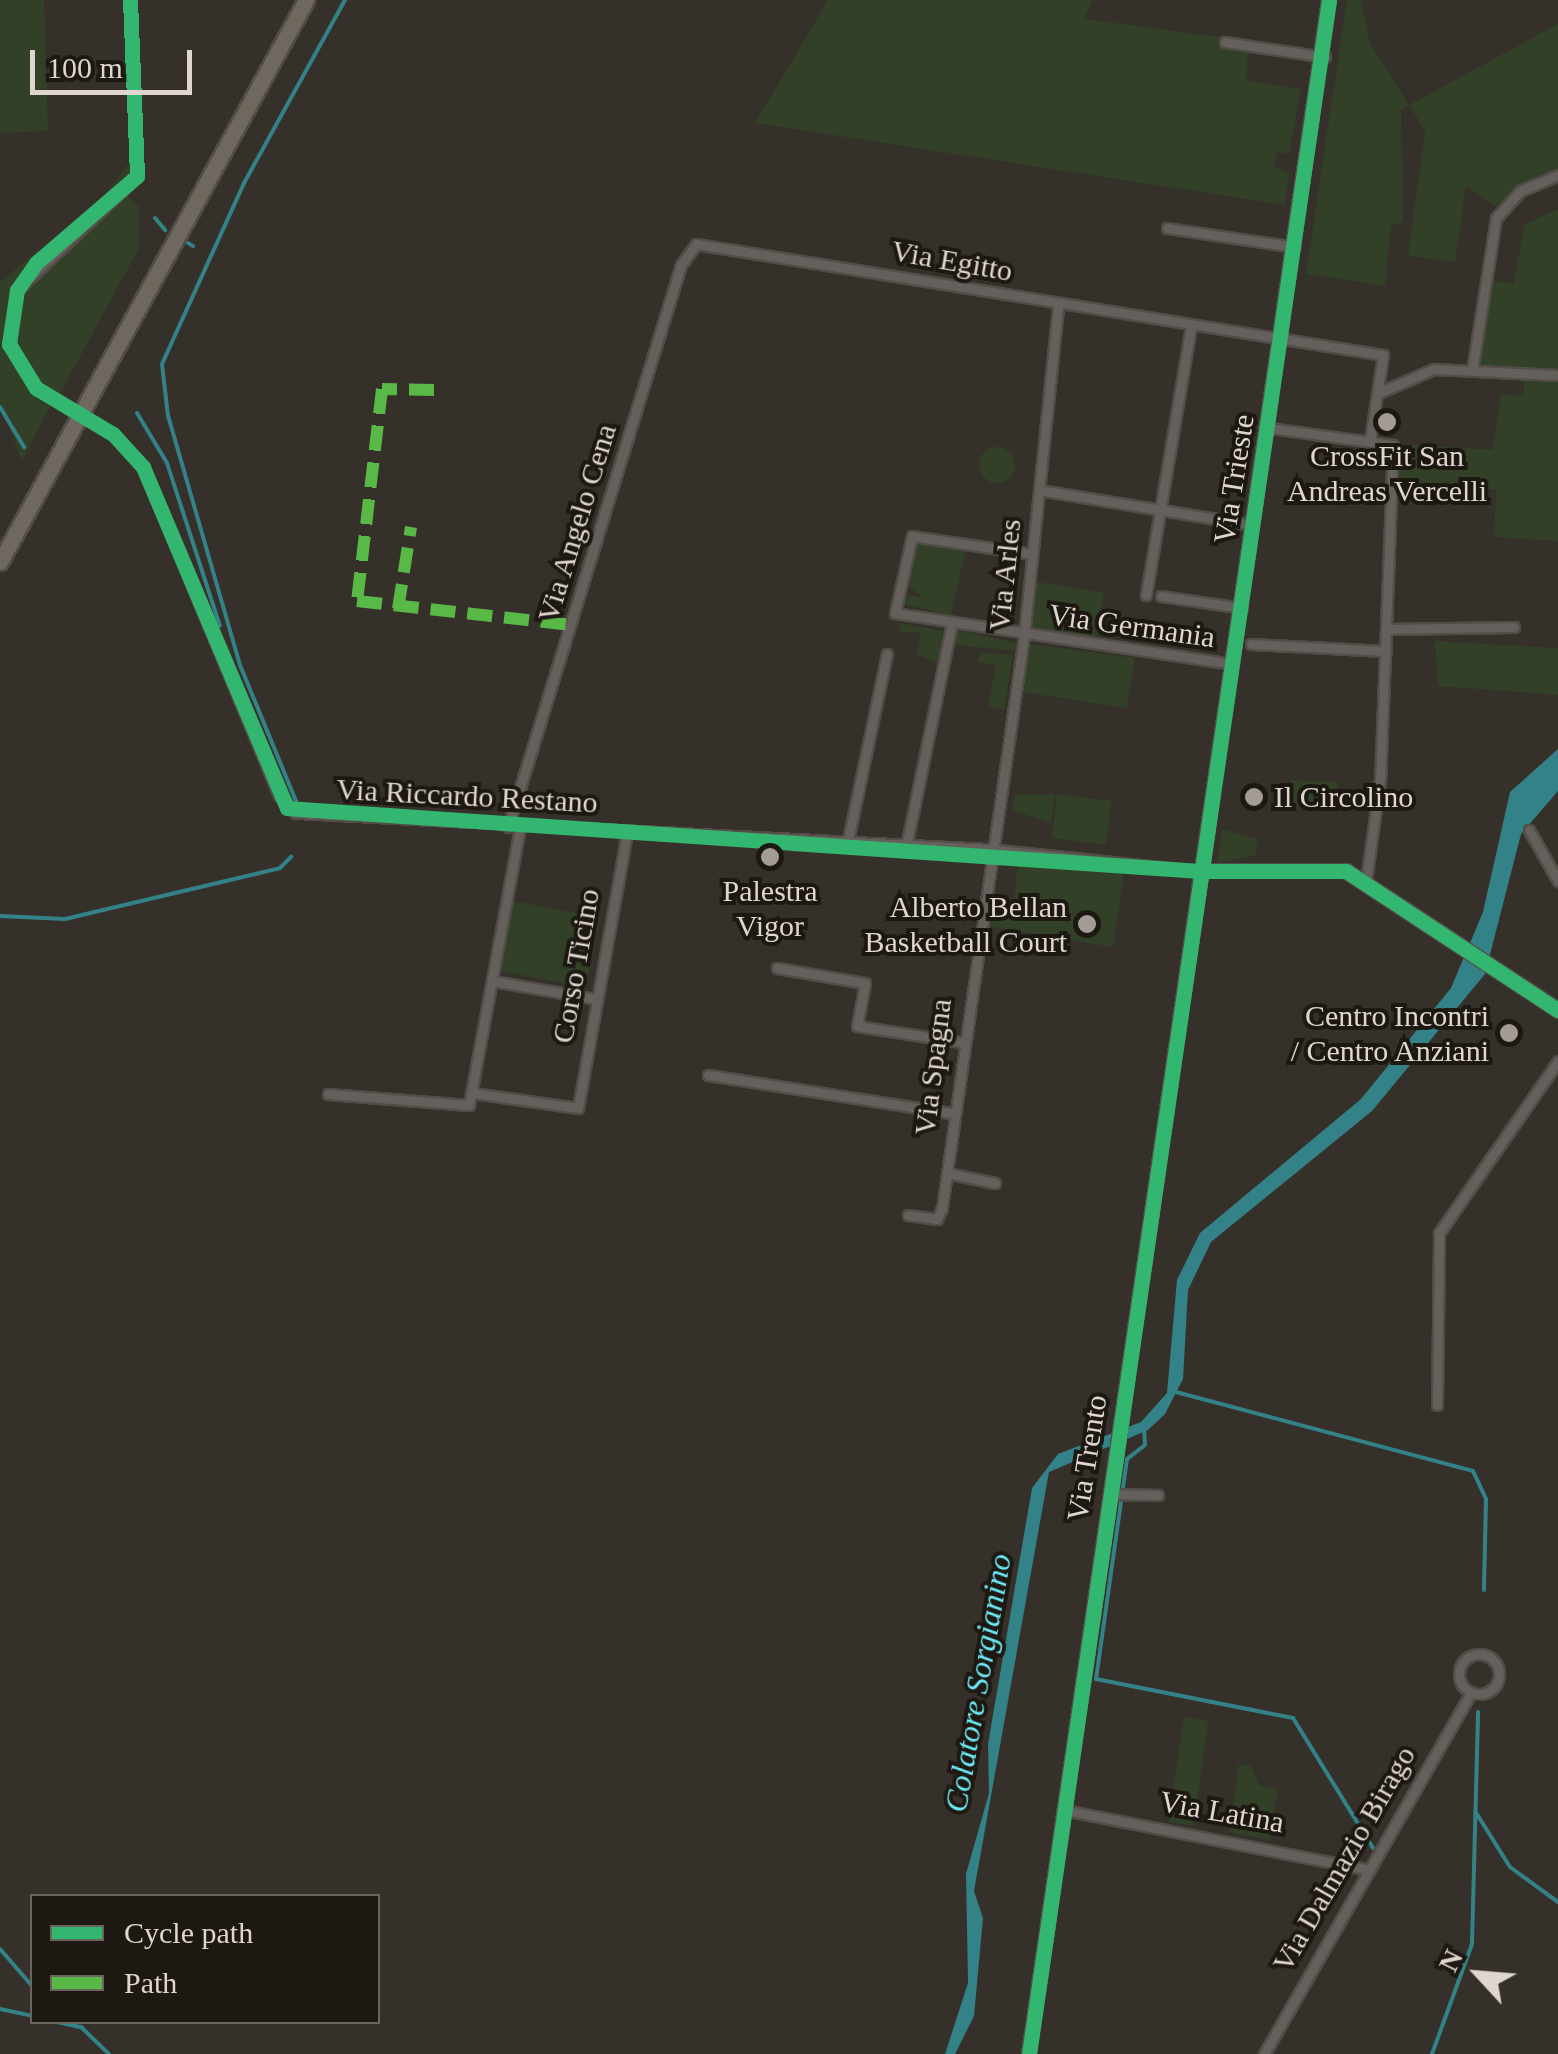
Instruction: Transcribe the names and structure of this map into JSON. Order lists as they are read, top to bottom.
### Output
{
  "streets": {
    "street": [
      "Via Egitto",
      "Via Trieste",
      "Via Angelo Cena",
      "Via Arles",
      "Via Germania",
      "Via Riccardo Restano",
      "Corso Ticino",
      "Via Spagna",
      "Via Trento",
      "Via Latina",
      "Via Dalmazio Birago"
    ]
  },
  "crossings": [
    ["Via Egitto", "Via Trieste"],
    ["Via Egitto", "Via Angelo Cena"],
    ["Via Egitto", "Via Arles"],
    ["Via Trieste", "Via Germania"],
    ["Via Trieste", "Via Riccardo Restano"],
    ["Via Trieste", "Via Trento"],
    ["Via Angelo Cena", "Via Riccardo Restano"],
    ["Via Arles", "Via Germania"],
    ["Via Arles", "Via Riccardo Restano"],
    ["Via Arles", "Via Spagna"],
    ["Via Riccardo Restano", "Corso Ticino"],
    ["Via Riccardo Restano", "Via Spagna"],
    ["Via Riccardo Restano", "Via Trento"],
    ["Via Trento", "Via Latina"],
    ["Via Latina", "Via Dalmazio Birago"]
  ],
  "water": ["Colatore Sorgianino"],
  "places": [
    "CrossFit San Andreas Vercelli",
    "Il Circolino",
    "Palestra Vigor",
    "Alberto Bellan Basketball Court",
    "Centro Incontri / Centro Anziani"
  ],
  "legend": ["Cycle path", "Path"],
  "scale_bar": "100 m",
  "north": "top left"
}
